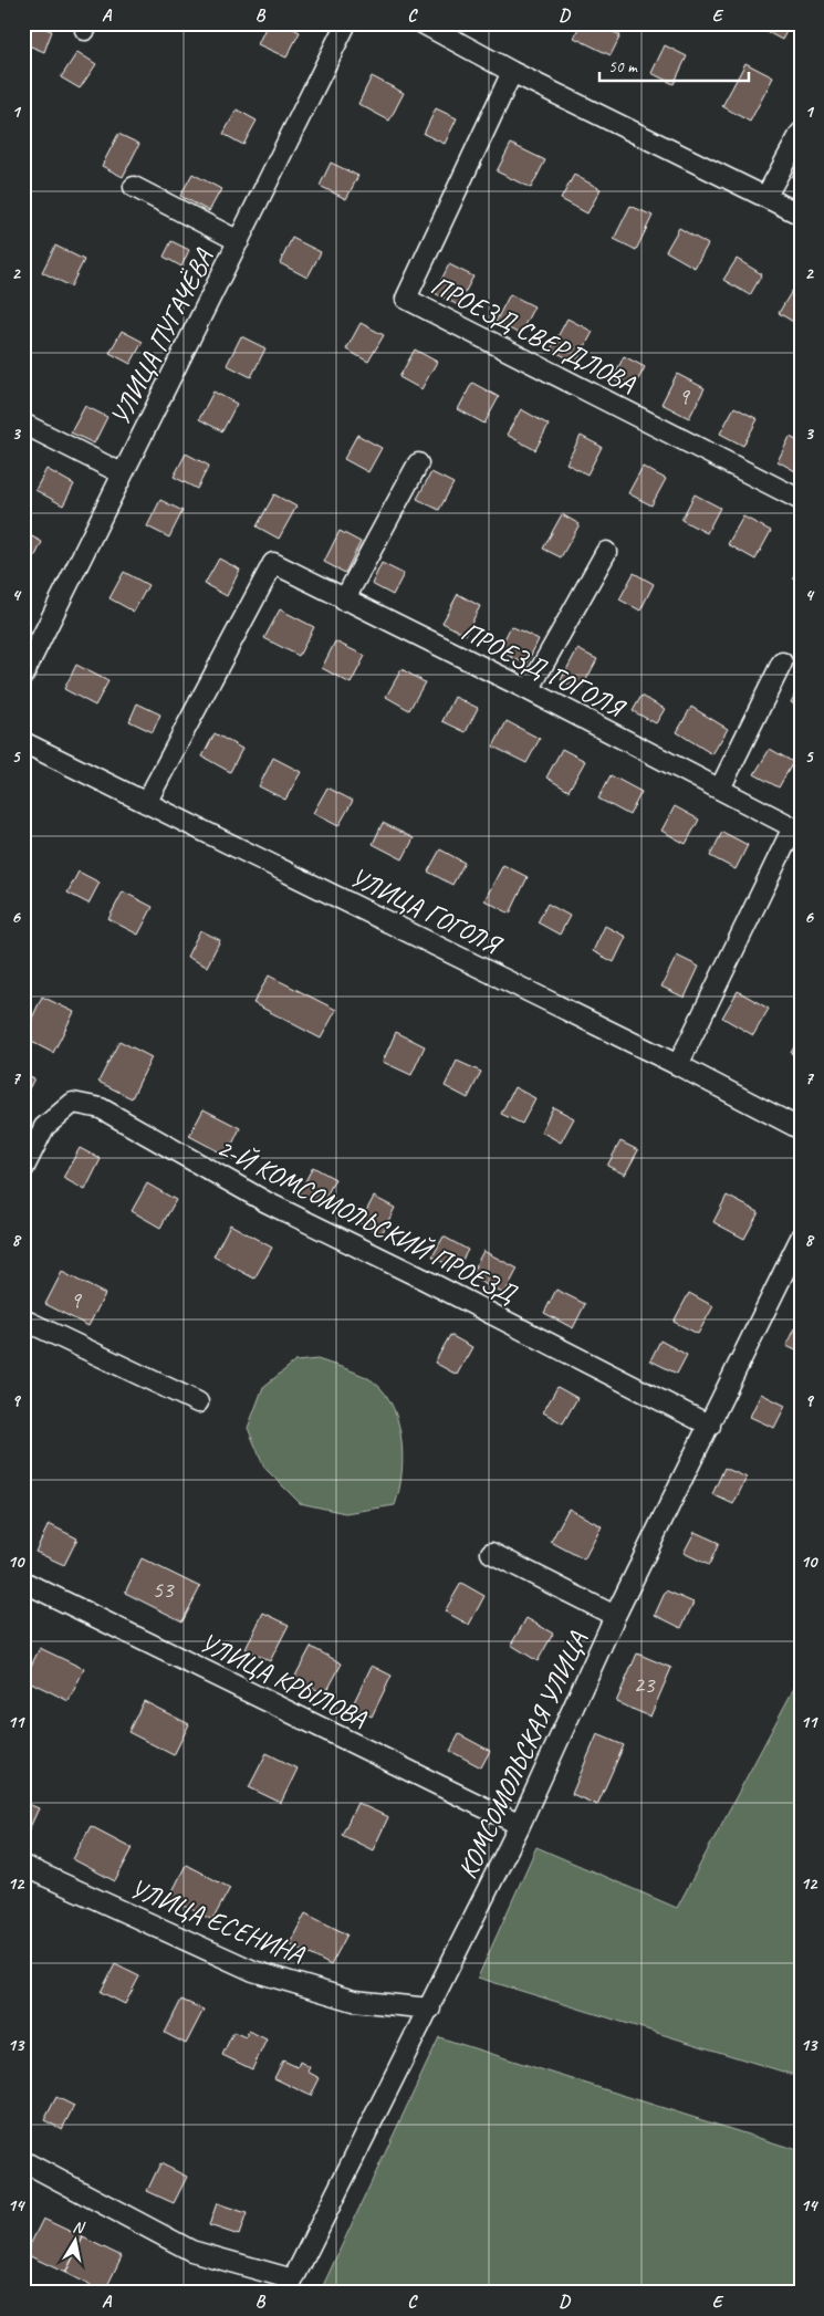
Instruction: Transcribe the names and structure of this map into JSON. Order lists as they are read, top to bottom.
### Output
{
  "streets": {
    "street": [
      "ПРОЕЗД СВЕРДЛОВА",
      "УЛИЦА ПУГАЧЁВА",
      "ПРОЕЗД ГОГОЛЯ",
      "УЛИЦА ГОГОЛЯ",
      "2-Й КОМСОМОЛЬСКИЙ ПРОЕЗД",
      "УЛИЦА КРЫЛОВА",
      "КОМСОМОЛЬСКАЯ УЛИЦА",
      "УЛИЦА ЕСЕНИНА"
    ]
  },
  "crossings": [
    ["ПРОЕЗД ГОГОЛЯ", "УЛИЦА ГОГОЛЯ"],
    ["2-Й КОМСОМОЛЬСКИЙ ПРОЕЗД", "КОМСОМОЛЬСКАЯ УЛИЦА"],
    ["УЛИЦА КРЫЛОВА", "КОМСОМОЛЬСКАЯ УЛИЦА"],
    ["КОМСОМОЛЬСКАЯ УЛИЦА", "УЛИЦА ЕСЕНИНА"]
  ],
  "house_numbers": [
    "9",
    "9",
    "53",
    "23"
  ],
  "scale_bar": "50 m",
  "north": "top",
  "grid": {
    "columns": [
      "A",
      "B",
      "C",
      "D",
      "E"
    ],
    "rows": [
      "1",
      "2",
      "3",
      "4",
      "5",
      "6",
      "7",
      "8",
      "9",
      "10",
      "11",
      "12",
      "13",
      "14"
    ]
  }
}
